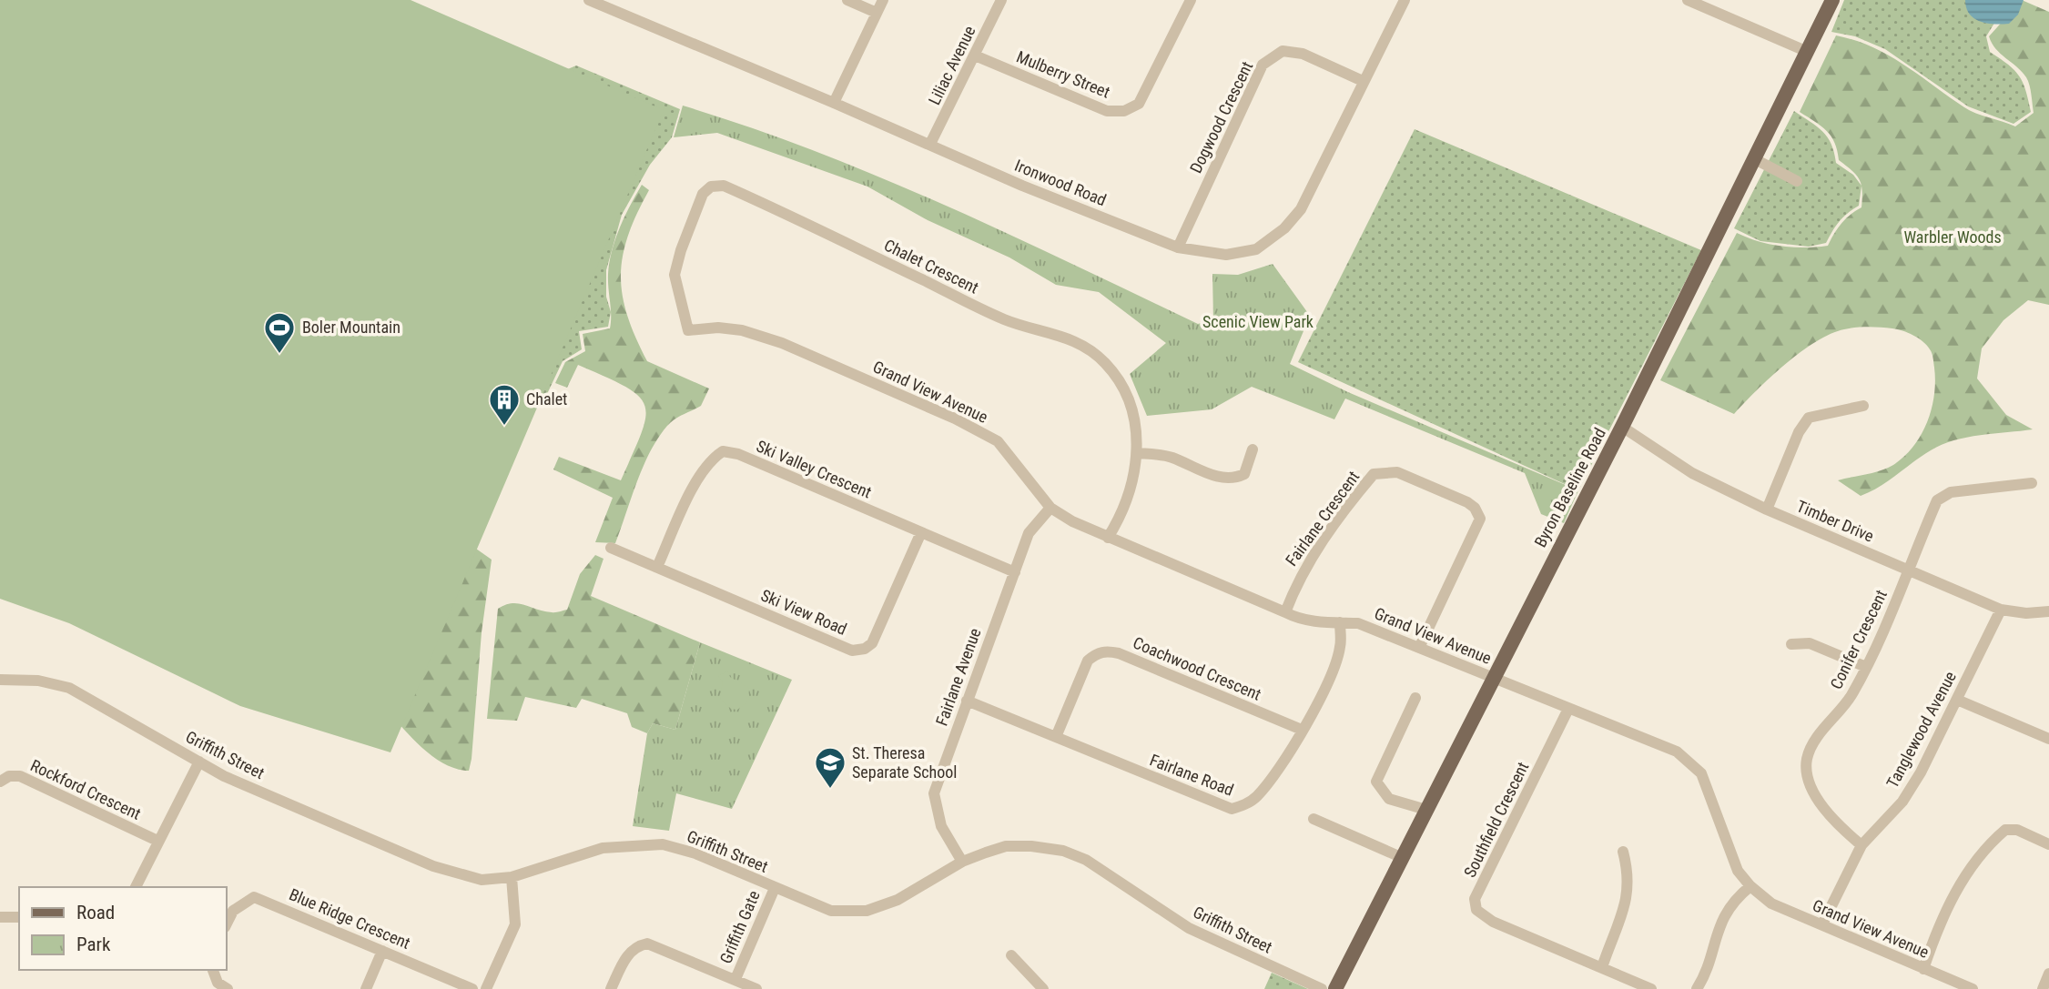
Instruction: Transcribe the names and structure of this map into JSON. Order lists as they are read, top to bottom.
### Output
{
  "streets": {
    "main road": ["Byron Baseline Road"],
    "street": [
      "Liliac Avenue",
      "Mulberry Street",
      "Dogwood Crescent",
      "Ironwood Road",
      "Chalet Crescent",
      "Grand View Avenue",
      "Ski Valley Crescent",
      "Fairlane Crescent",
      "Timber Drive",
      "Ski View Road",
      "Conifer Crescent",
      "Coachwood Crescent",
      "Fairlane Avenue",
      "Tanglewood Avenue",
      "Griffith Street",
      "Fairlane Road",
      "Rockford Crescent",
      "Southfield Crescent",
      "Blue Ridge Crescent",
      "Griffith Gate"
    ]
  },
  "crossings": [
    ["Liliac Avenue", "Mulberry Street"],
    ["Liliac Avenue", "Ironwood Road"],
    ["Dogwood Crescent", "Ironwood Road"],
    ["Chalet Crescent", "Grand View Avenue"],
    ["Grand View Avenue", "Byron Baseline Road"],
    ["Grand View Avenue", "Fairlane Crescent"],
    ["Grand View Avenue", "Fairlane Avenue"],
    ["Grand View Avenue", "Tanglewood Avenue"],
    ["Grand View Avenue", "Fairlane Road"],
    ["Grand View Avenue", "Southfield Crescent"],
    ["Ski Valley Crescent", "Ski View Road"],
    ["Ski Valley Crescent", "Fairlane Avenue"],
    ["Byron Baseline Road", "Timber Drive"],
    ["Timber Drive", "Conifer Crescent"],
    ["Timber Drive", "Tanglewood Avenue"],
    ["Conifer Crescent", "Tanglewood Avenue"],
    ["Coachwood Crescent", "Fairlane Road"],
    ["Fairlane Avenue", "Griffith Street"],
    ["Fairlane Avenue", "Fairlane Road"],
    ["Griffith Street", "Griffith Gate"]
  ],
  "parks": ["Warbler Woods", "Scenic View Park"],
  "places": {
    "sports": ["Boler Mountain"],
    "building": ["Chalet"],
    "school or university": ["St. Theresa Separate School"]
  },
  "legend": ["Road", "Park"]
}
